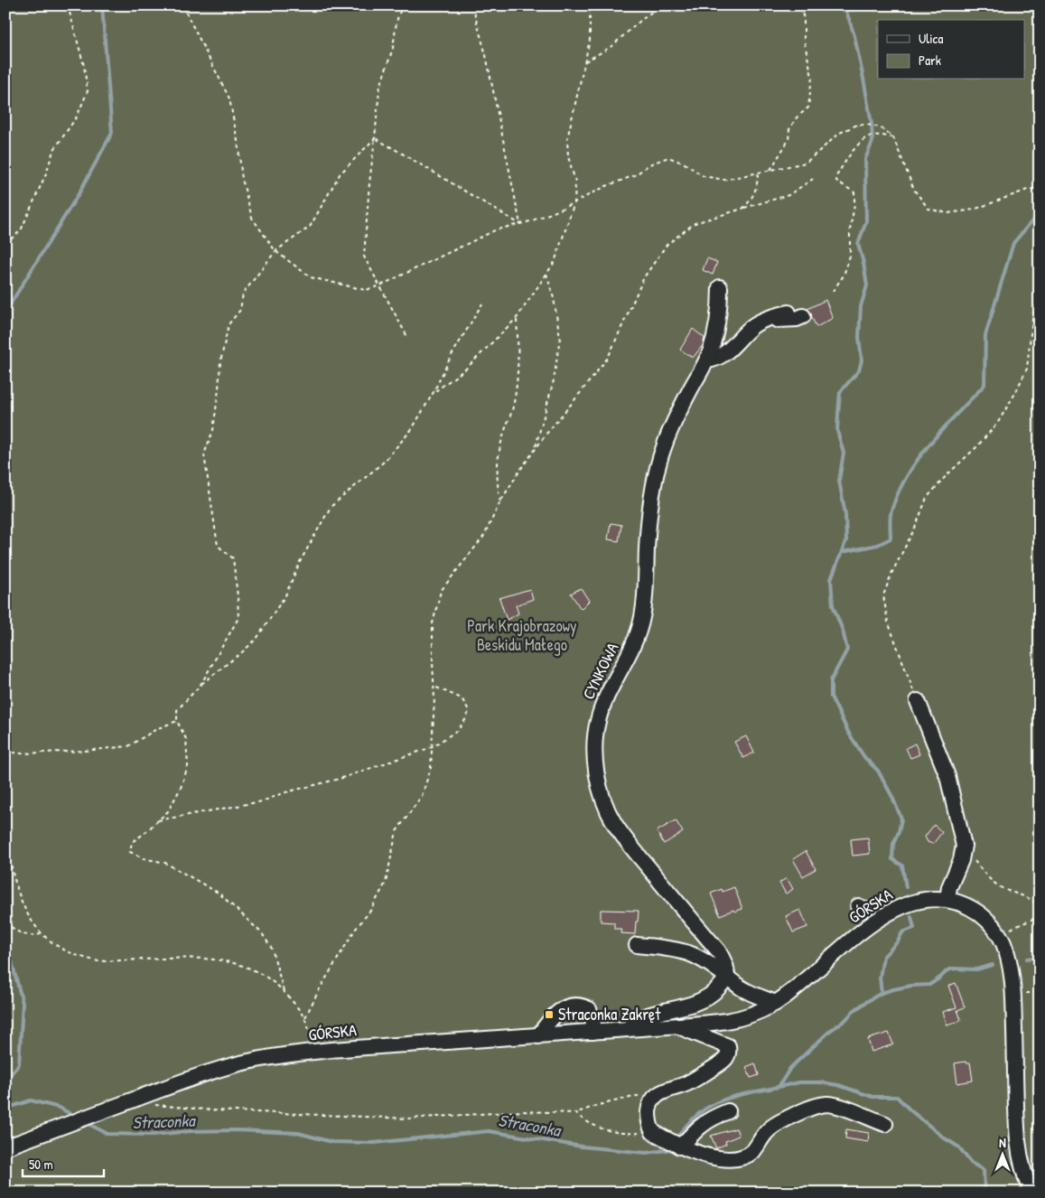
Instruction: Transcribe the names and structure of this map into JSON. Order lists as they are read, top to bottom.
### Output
{
  "streets": {
    "street": ["CYNKOWA", "GÓRSKA"]
  },
  "water": ["Straconka"],
  "parks": ["Park Krajobrazowy Beskidu Małego"],
  "places": {
    "transit": ["Straconka Zakręt"]
  },
  "legend": ["Ulica", "Park"],
  "scale_bar": "50 m",
  "north": "top"
}
